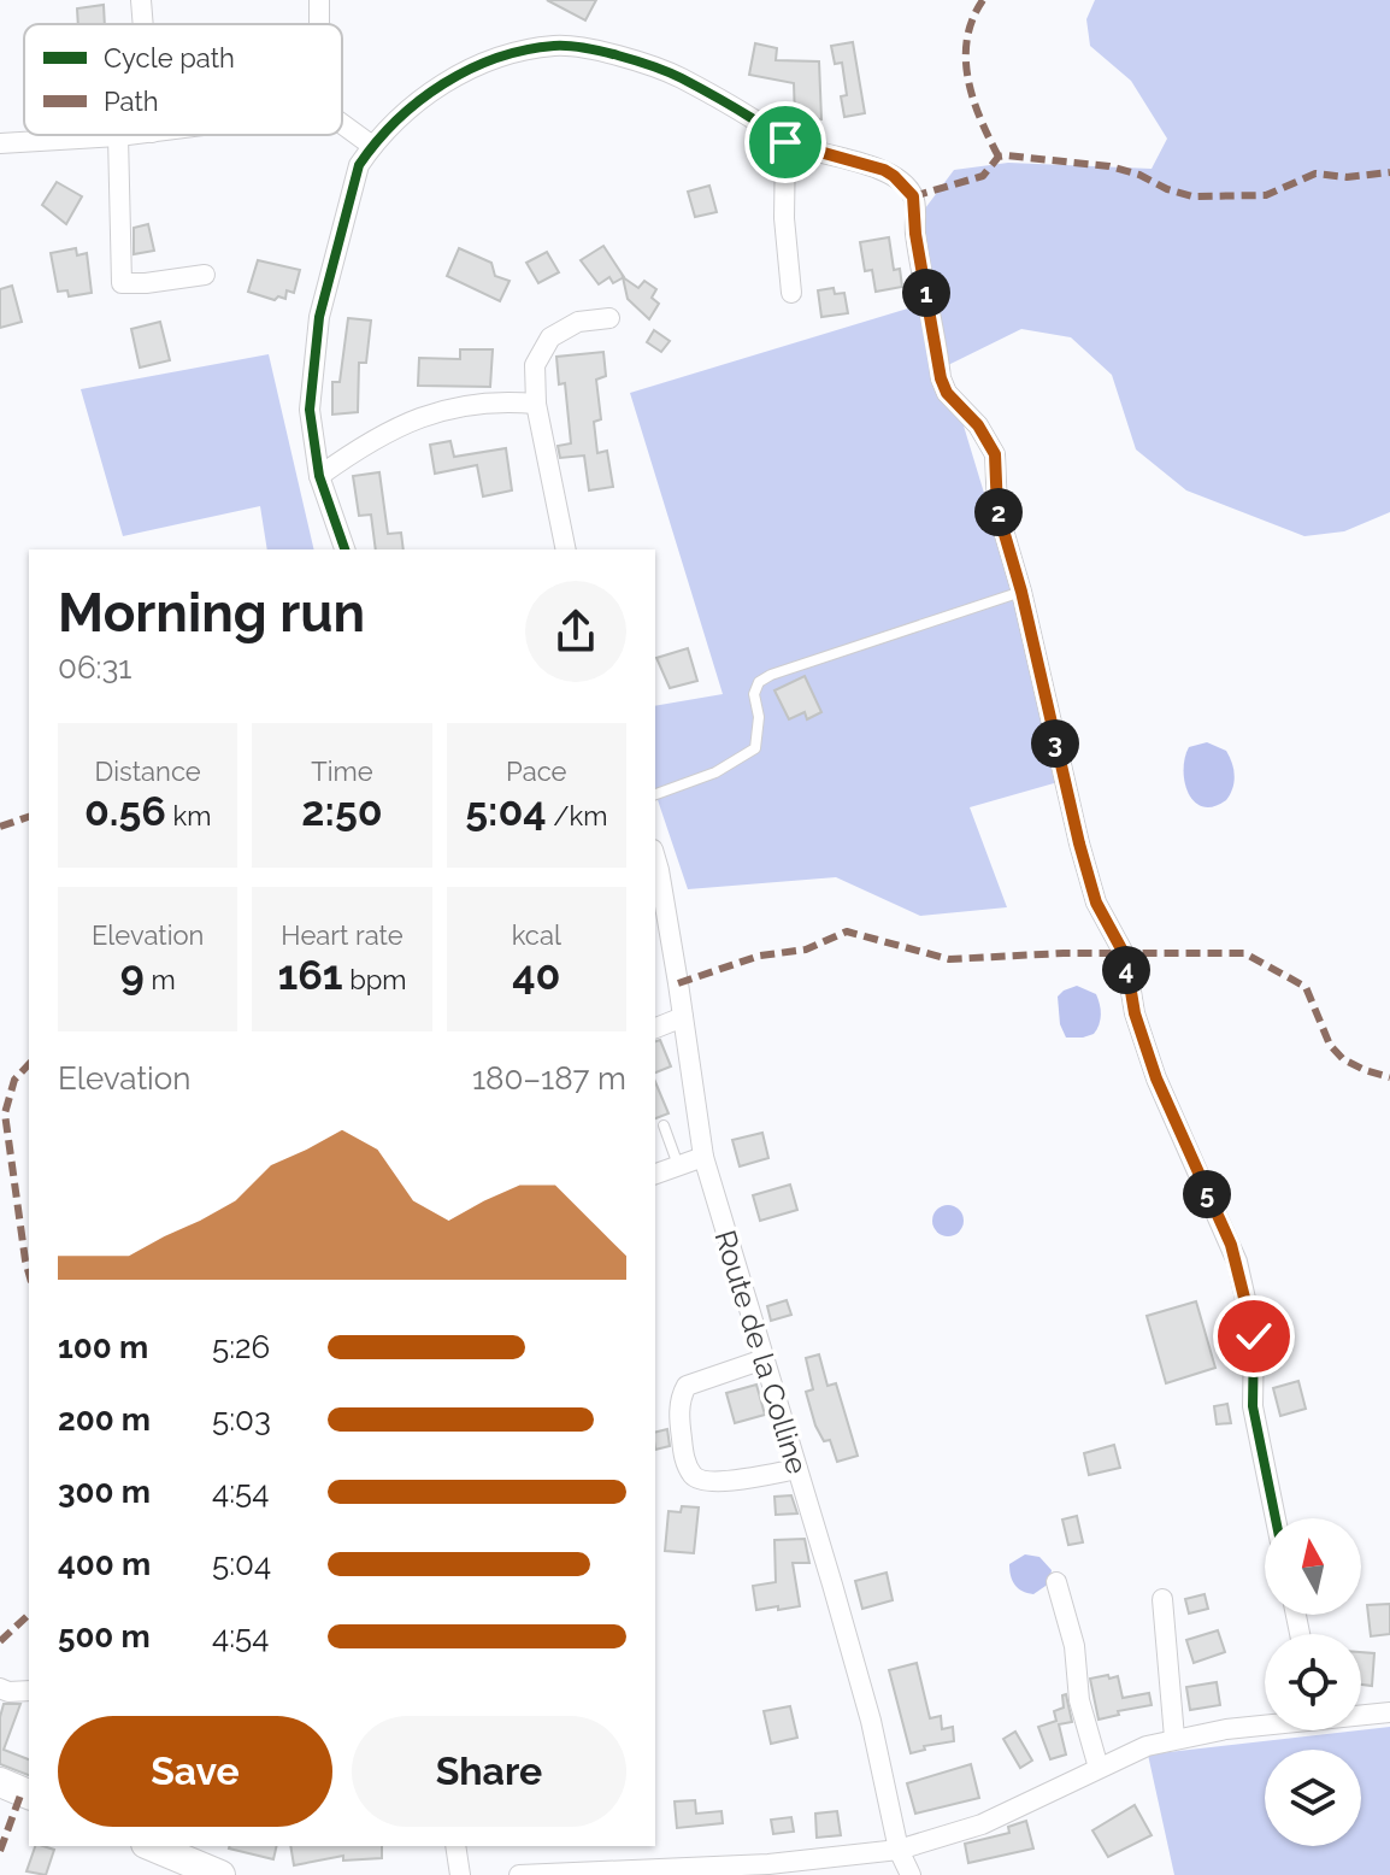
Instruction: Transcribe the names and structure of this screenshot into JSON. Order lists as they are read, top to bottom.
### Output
{
  "streets": {
    "street": ["Route de la Colline"]
  },
  "legend": ["Cycle path", "Path"],
  "north": "top",
  "page": {
    "pins": [
      "1",
      "2",
      "3",
      "4",
      "5"
    ],
    "heading": ["Morning run", "06:31"],
    "stats": [
      ["Distance", "0.56 km"],
      ["Time", "2:50"],
      ["Pace", "5:04 /km"],
      ["Elevation", "9 m"],
      ["Heart rate", "161 bpm"],
      ["kcal", "40"]
    ],
    "chart": ["Elevation", "180–187 m"],
    "list": [
      {
        "name": "100 m",
        "note": "5:26"
      },
      {
        "name": "200 m",
        "note": "5:03"
      },
      {
        "name": "300 m",
        "note": "4:54"
      },
      {
        "name": "400 m",
        "note": "5:04"
      },
      {
        "name": "500 m",
        "note": "4:54"
      }
    ],
    "buttons": ["Save", "Share"]
  }
}
